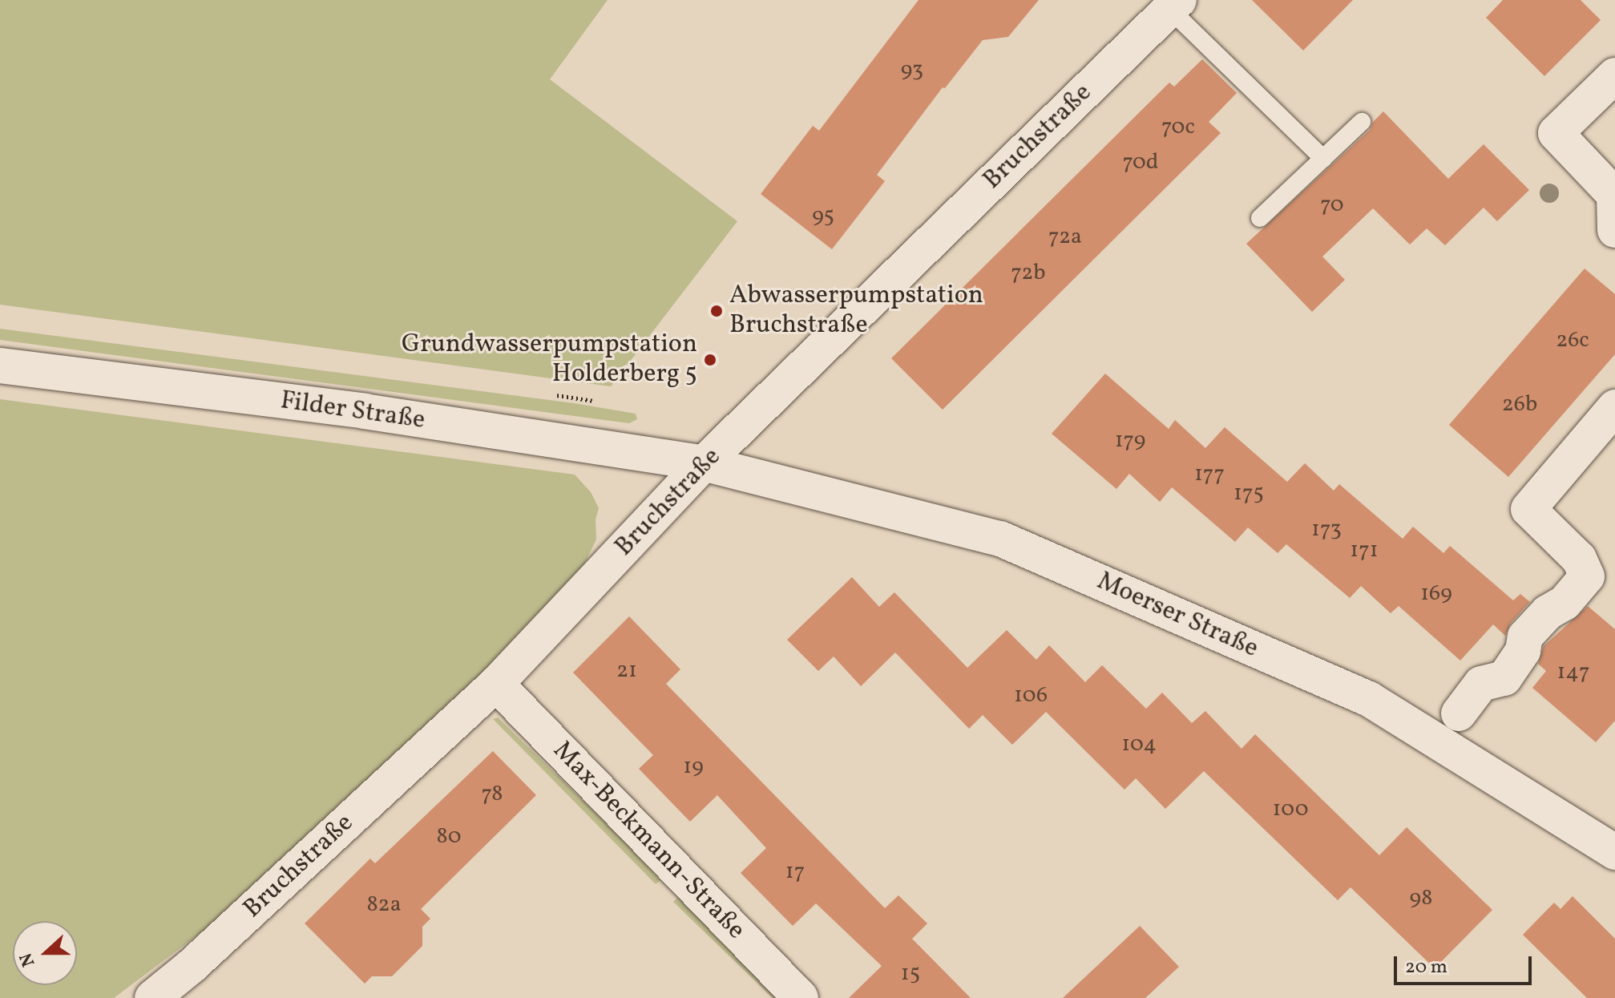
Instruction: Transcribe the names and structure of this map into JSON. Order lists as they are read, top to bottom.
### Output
{
  "streets": {
    "street": [
      "Bruchstraße",
      "Filder Straße",
      "Moerser Straße",
      "Max-Beckmann-Straße"
    ]
  },
  "crossings": [
    ["Bruchstraße", "Filder Straße"],
    ["Bruchstraße", "Moerser Straße"],
    ["Bruchstraße", "Max-Beckmann-Straße"],
    ["Filder Straße", "Moerser Straße"]
  ],
  "places": ["Abwasserpumpstation Bruchstraße", "Grundwasserpumpstation Holderberg 5"],
  "house_numbers": [
    "93",
    "70c",
    "70d",
    "70",
    "95",
    "72a",
    "72b",
    "26c",
    "26b",
    "179",
    "177",
    "175",
    "173",
    "171",
    "169",
    "21",
    "147",
    "106",
    "104",
    "19",
    "78",
    "100",
    "80",
    "17",
    "98",
    "82a",
    "15"
  ],
  "scale_bar": "20 m",
  "north": "left"
}
